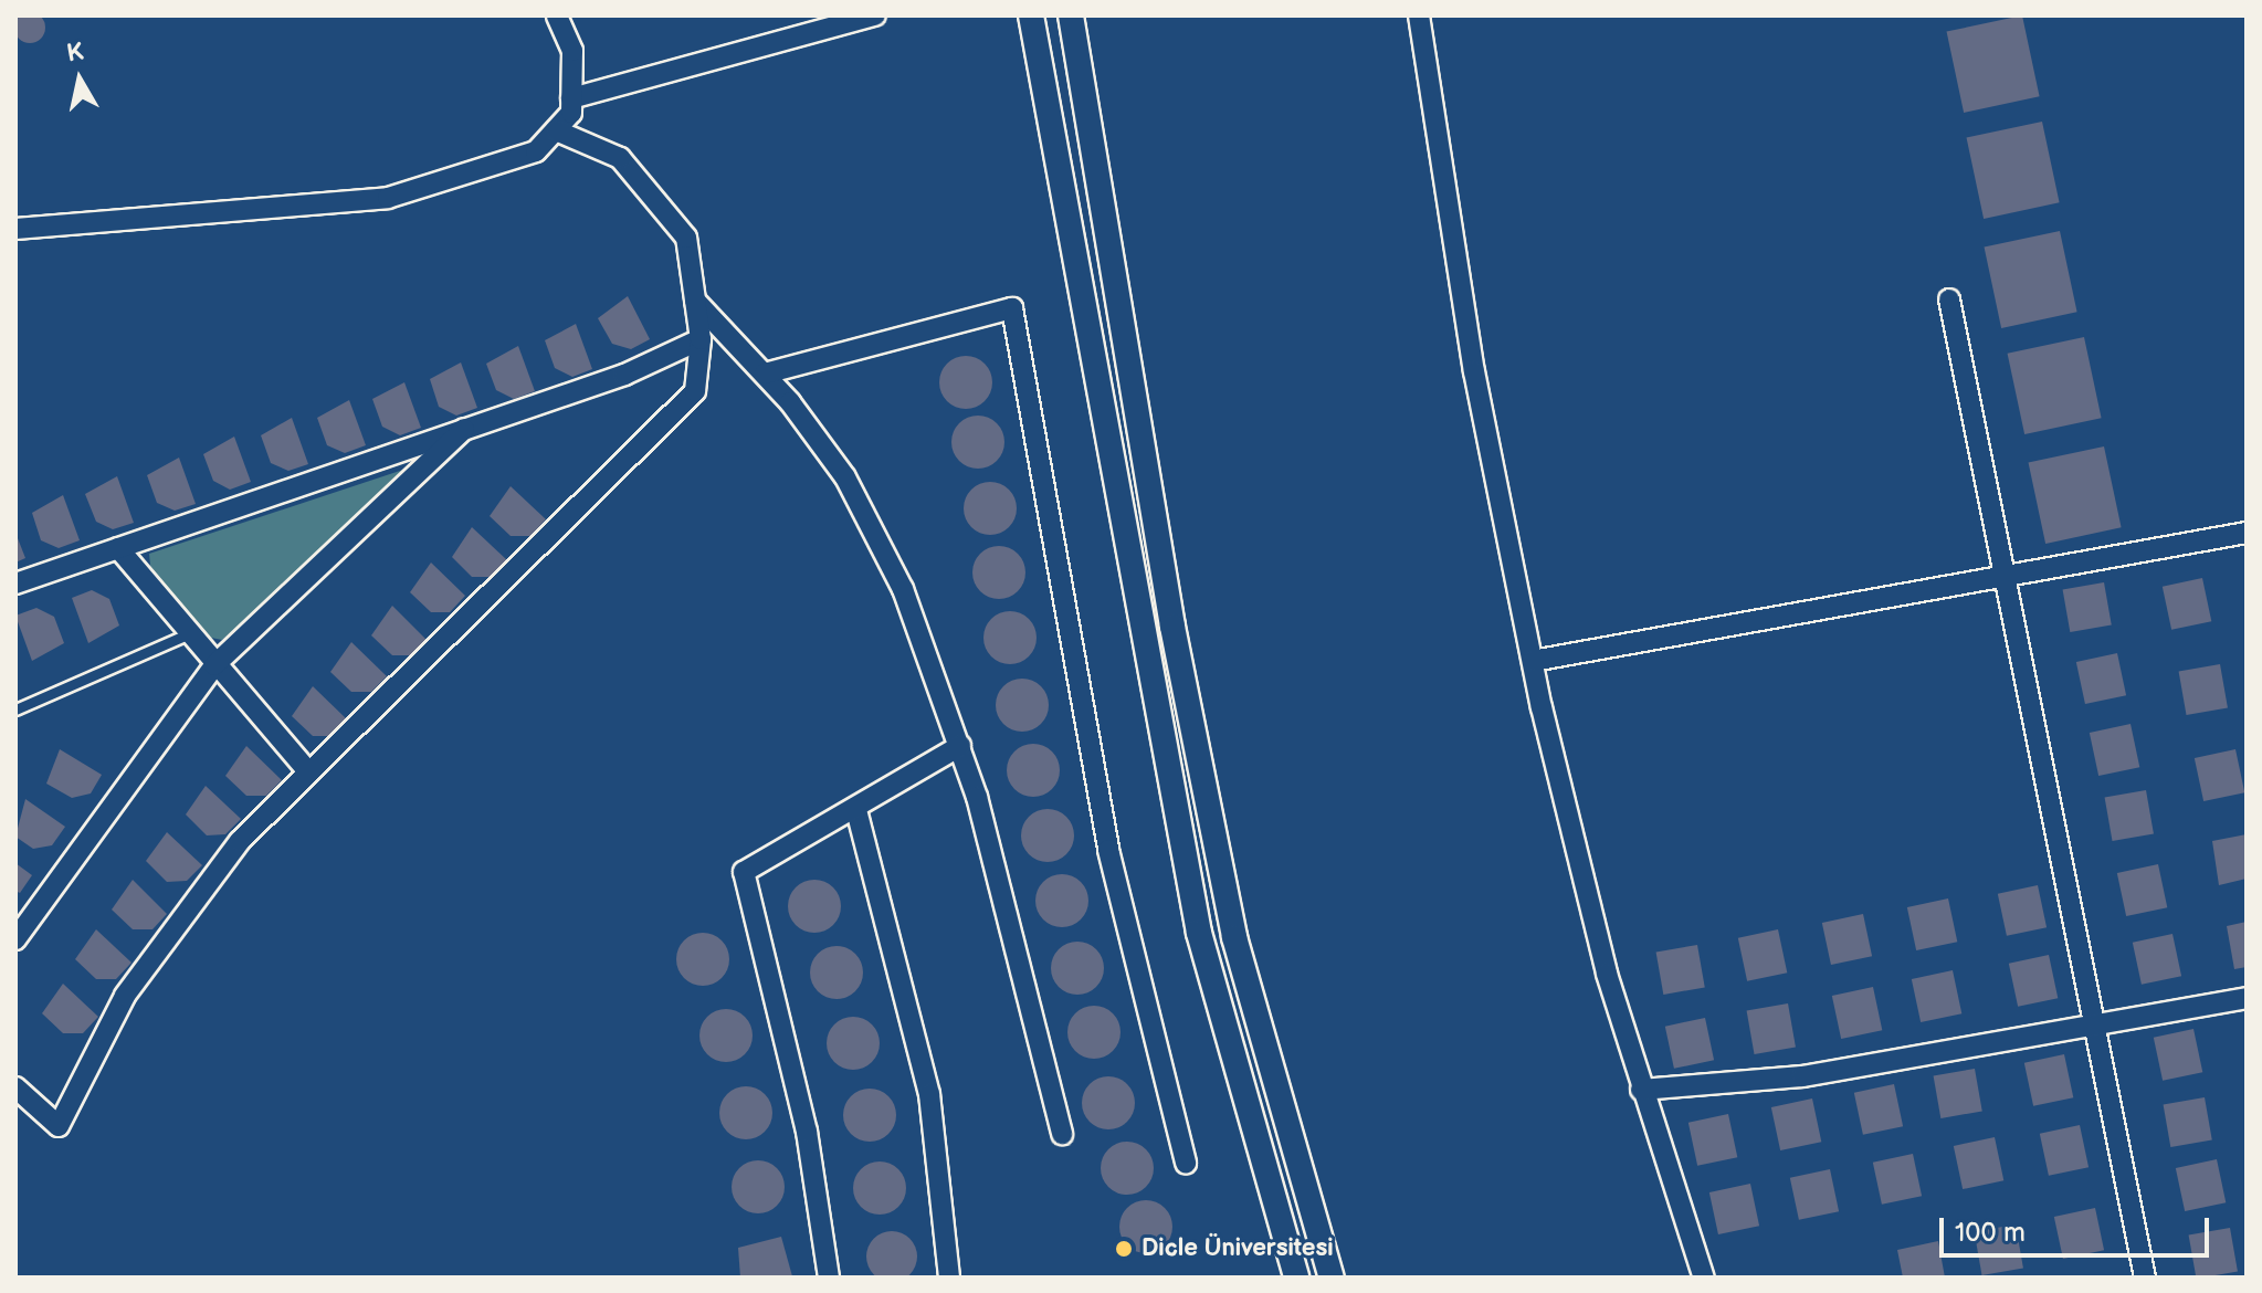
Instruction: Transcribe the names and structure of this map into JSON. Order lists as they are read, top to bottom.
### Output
{
  "places": ["Dicle Üniversitesi"],
  "scale_bar": "100 m",
  "north": "top"
}
